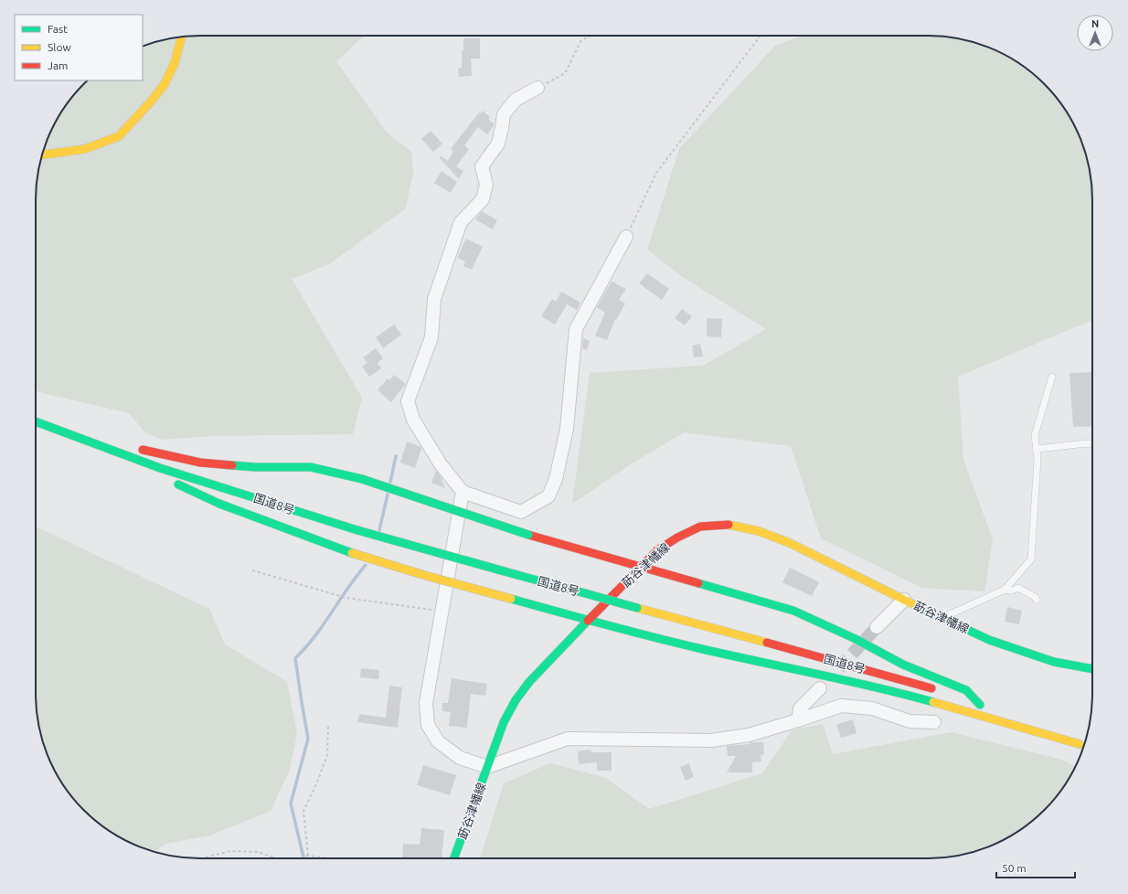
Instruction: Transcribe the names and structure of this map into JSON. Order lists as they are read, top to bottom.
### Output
{
  "streets": {
    "main road": ["国道8号", "莇谷津幡線"]
  },
  "legend": ["Fast", "Slow", "Jam"],
  "scale_bar": "50 m",
  "north": "top"
}
